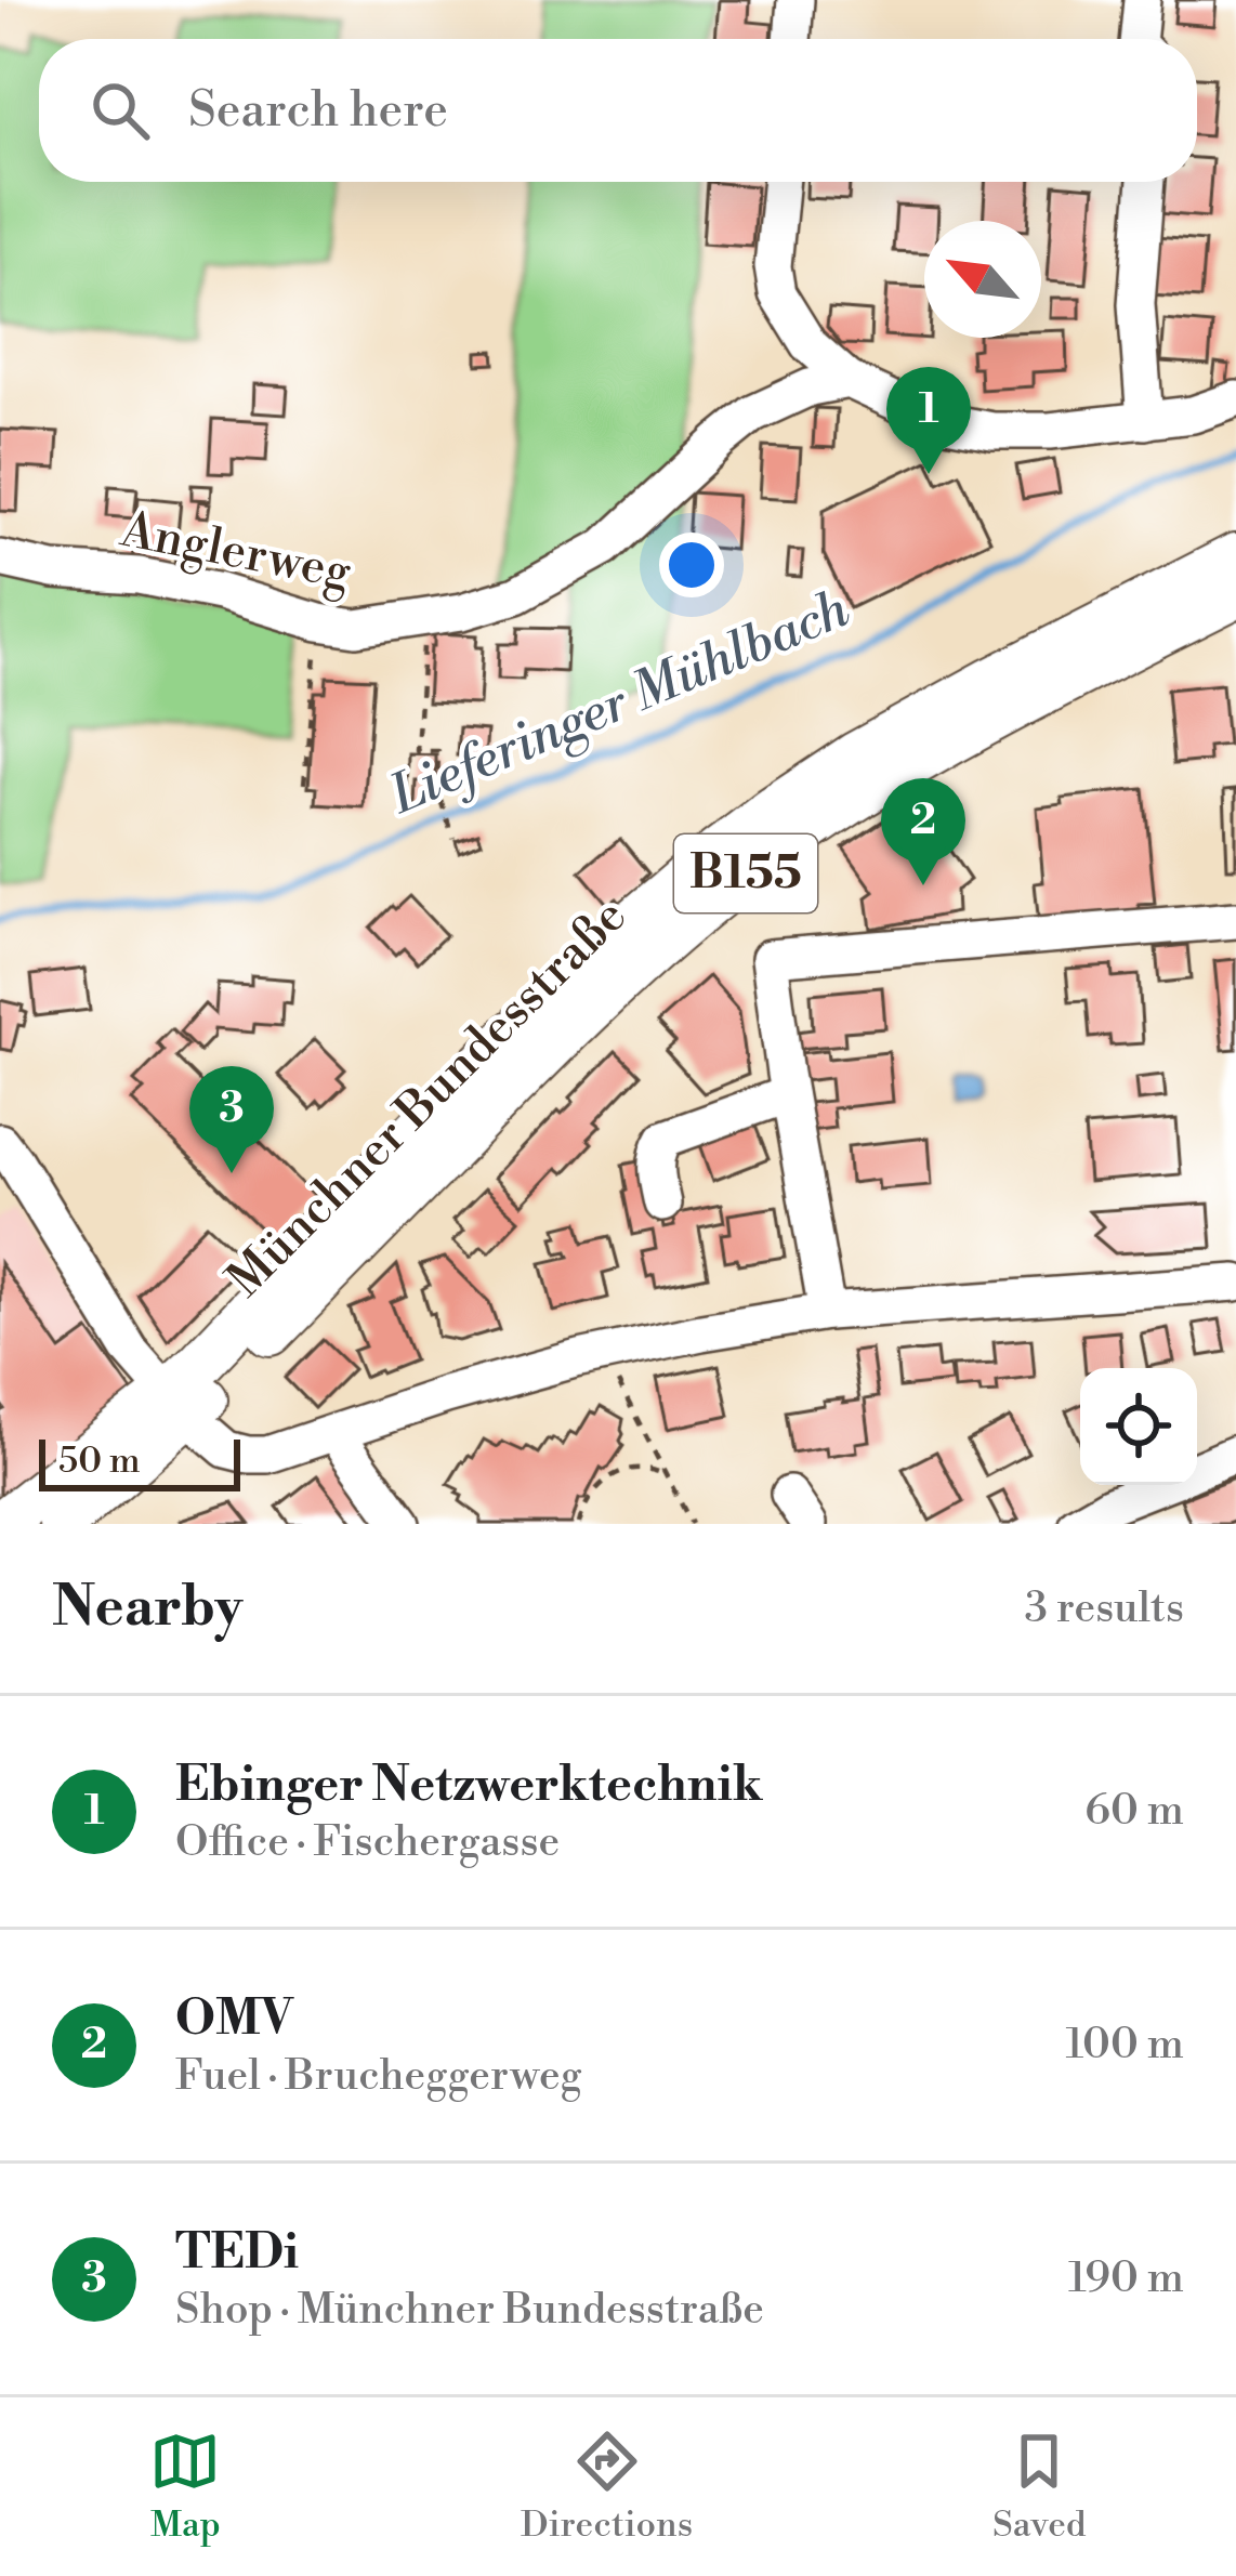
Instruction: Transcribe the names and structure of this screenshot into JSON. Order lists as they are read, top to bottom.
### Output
{
  "streets": {
    "main road": ["B155", "Münchner Bundesstraße"],
    "street": ["Anglerweg"]
  },
  "water": ["Lieferinger Mühlbach"],
  "scale_bar": "50 m",
  "north": "top left",
  "page": {
    "search": "Search here",
    "pins": ["1", "2", "3"],
    "scale": "50 m",
    "heading": ["Nearby", "3 results"],
    "list": [
      {
        "mark": "1",
        "name": "Ebinger Netzwerktechnik",
        "note": "Office · Fischergasse",
        "value": "60 m"
      },
      {
        "mark": "2",
        "name": "OMV",
        "note": "Fuel · Brucheggerweg",
        "value": "100 m"
      },
      {
        "mark": "3",
        "name": "TEDi",
        "note": "Shop · Münchner Bundesstraße",
        "value": "190 m"
      }
    ],
    "nav": ["Map", "Directions", "Saved"]
  }
}
